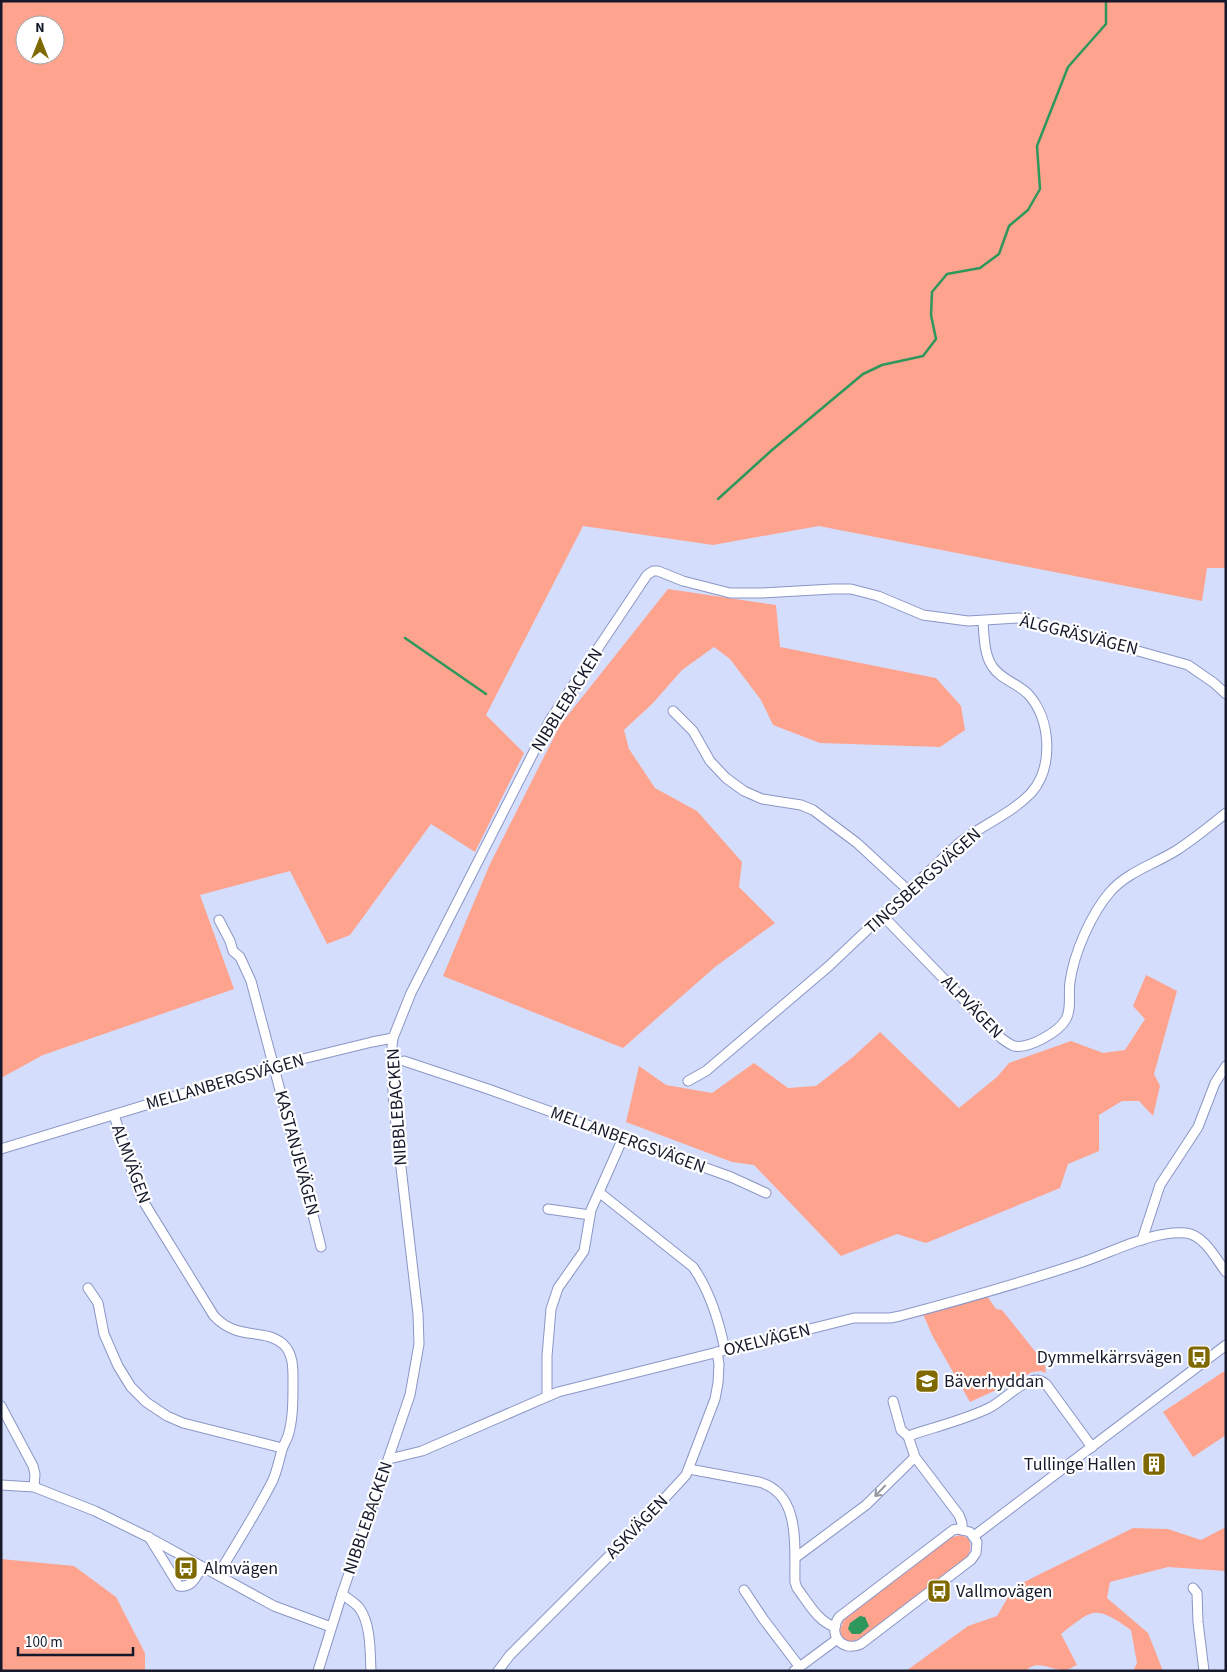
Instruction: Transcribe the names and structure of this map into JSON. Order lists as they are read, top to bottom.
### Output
{
  "streets": {
    "street": [
      "ÄLGGRÄSVÄGEN",
      "NIBBLEBACKEN",
      "TINGSBERGSVÄGEN",
      "ALPVÄGEN",
      "MELLANBERGSVÄGEN",
      "KASTANJEVÄGEN",
      "ALMVÄGEN",
      "OXELVÄGEN",
      "ASKVÄGEN"
    ]
  },
  "crossings": [
    ["ÄLGGRÄSVÄGEN", "NIBBLEBACKEN"],
    ["ÄLGGRÄSVÄGEN", "TINGSBERGSVÄGEN"],
    ["NIBBLEBACKEN", "MELLANBERGSVÄGEN"],
    ["NIBBLEBACKEN", "OXELVÄGEN"],
    ["TINGSBERGSVÄGEN", "ALPVÄGEN"],
    ["MELLANBERGSVÄGEN", "KASTANJEVÄGEN"],
    ["MELLANBERGSVÄGEN", "ALMVÄGEN"],
    ["OXELVÄGEN", "ASKVÄGEN"]
  ],
  "places": {
    "bus stop": ["Dymmelkärrsvägen", "Almvägen", "Vallmovägen"],
    "school or university": ["Bäverhyddan"],
    "building": ["Tullinge Hallen"]
  },
  "scale_bar": "100 m",
  "north": "top"
}
